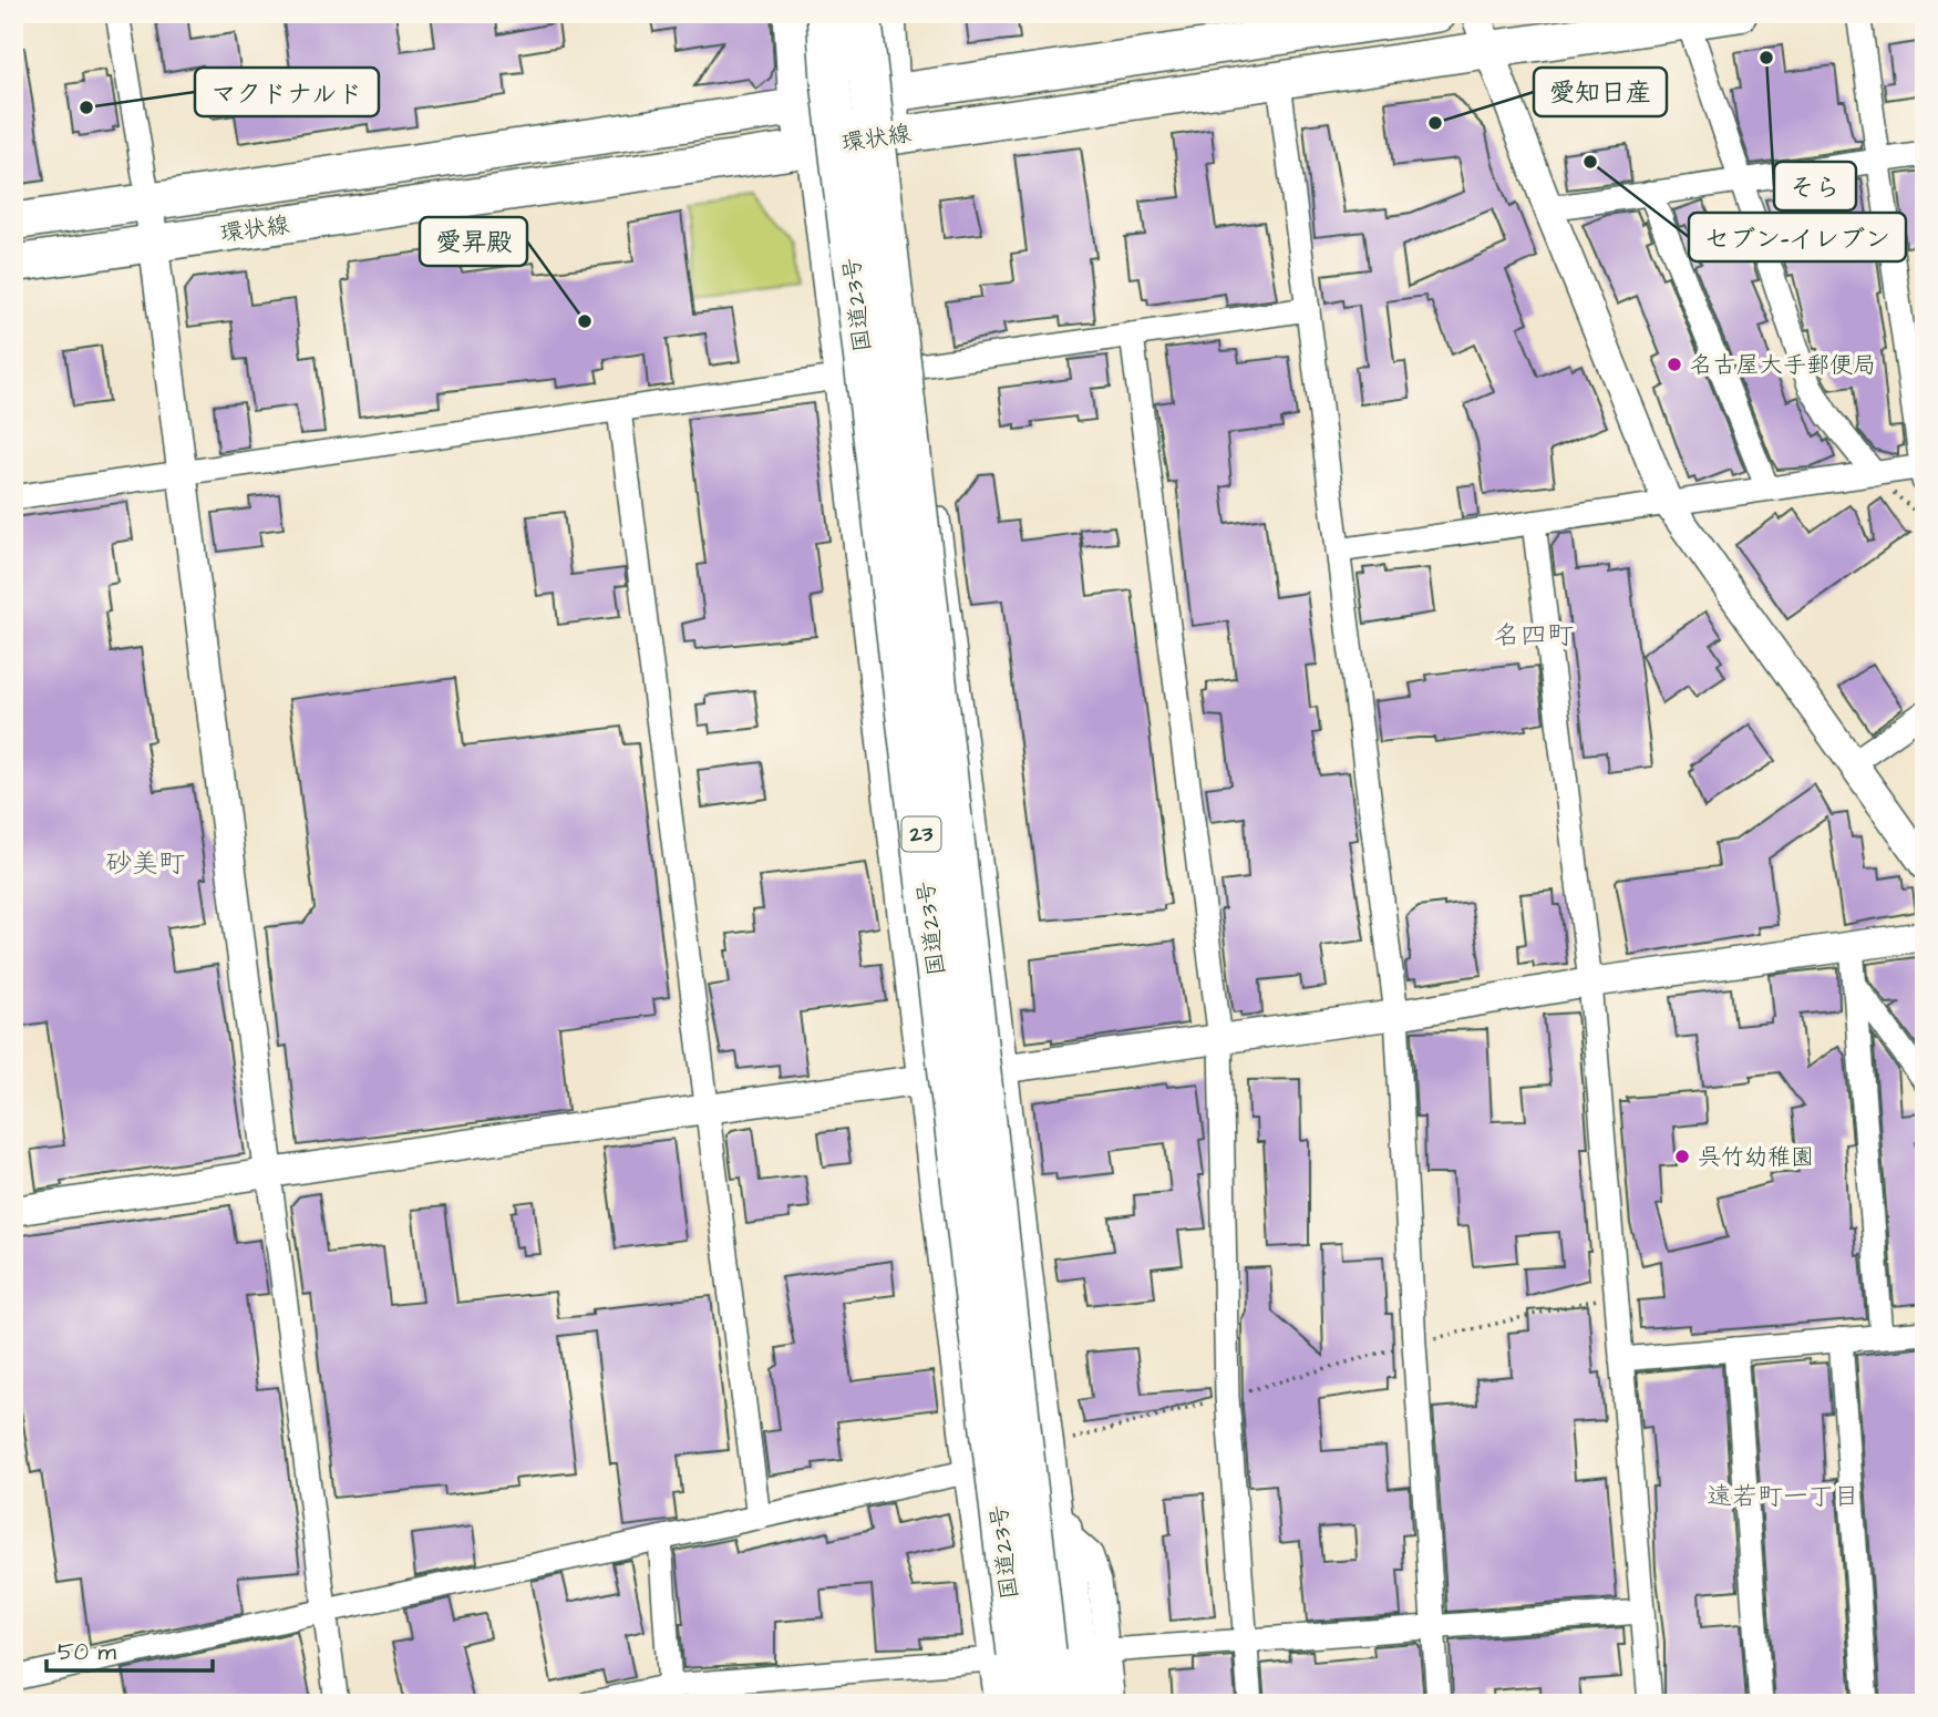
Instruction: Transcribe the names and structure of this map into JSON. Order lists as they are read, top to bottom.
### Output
{
  "streets": {
    "highway": ["国道23号", "23"],
    "main road": ["環状線"]
  },
  "districts": ["名四町", "砂美町", "遠若町一丁目"],
  "places": [
    "そら",
    "マクドナルド",
    "愛知日産",
    "セブン-イレブン",
    "愛昇殿",
    "名古屋大手郵便局",
    "呉竹幼稚園"
  ],
  "scale_bar": "50 m"
}
